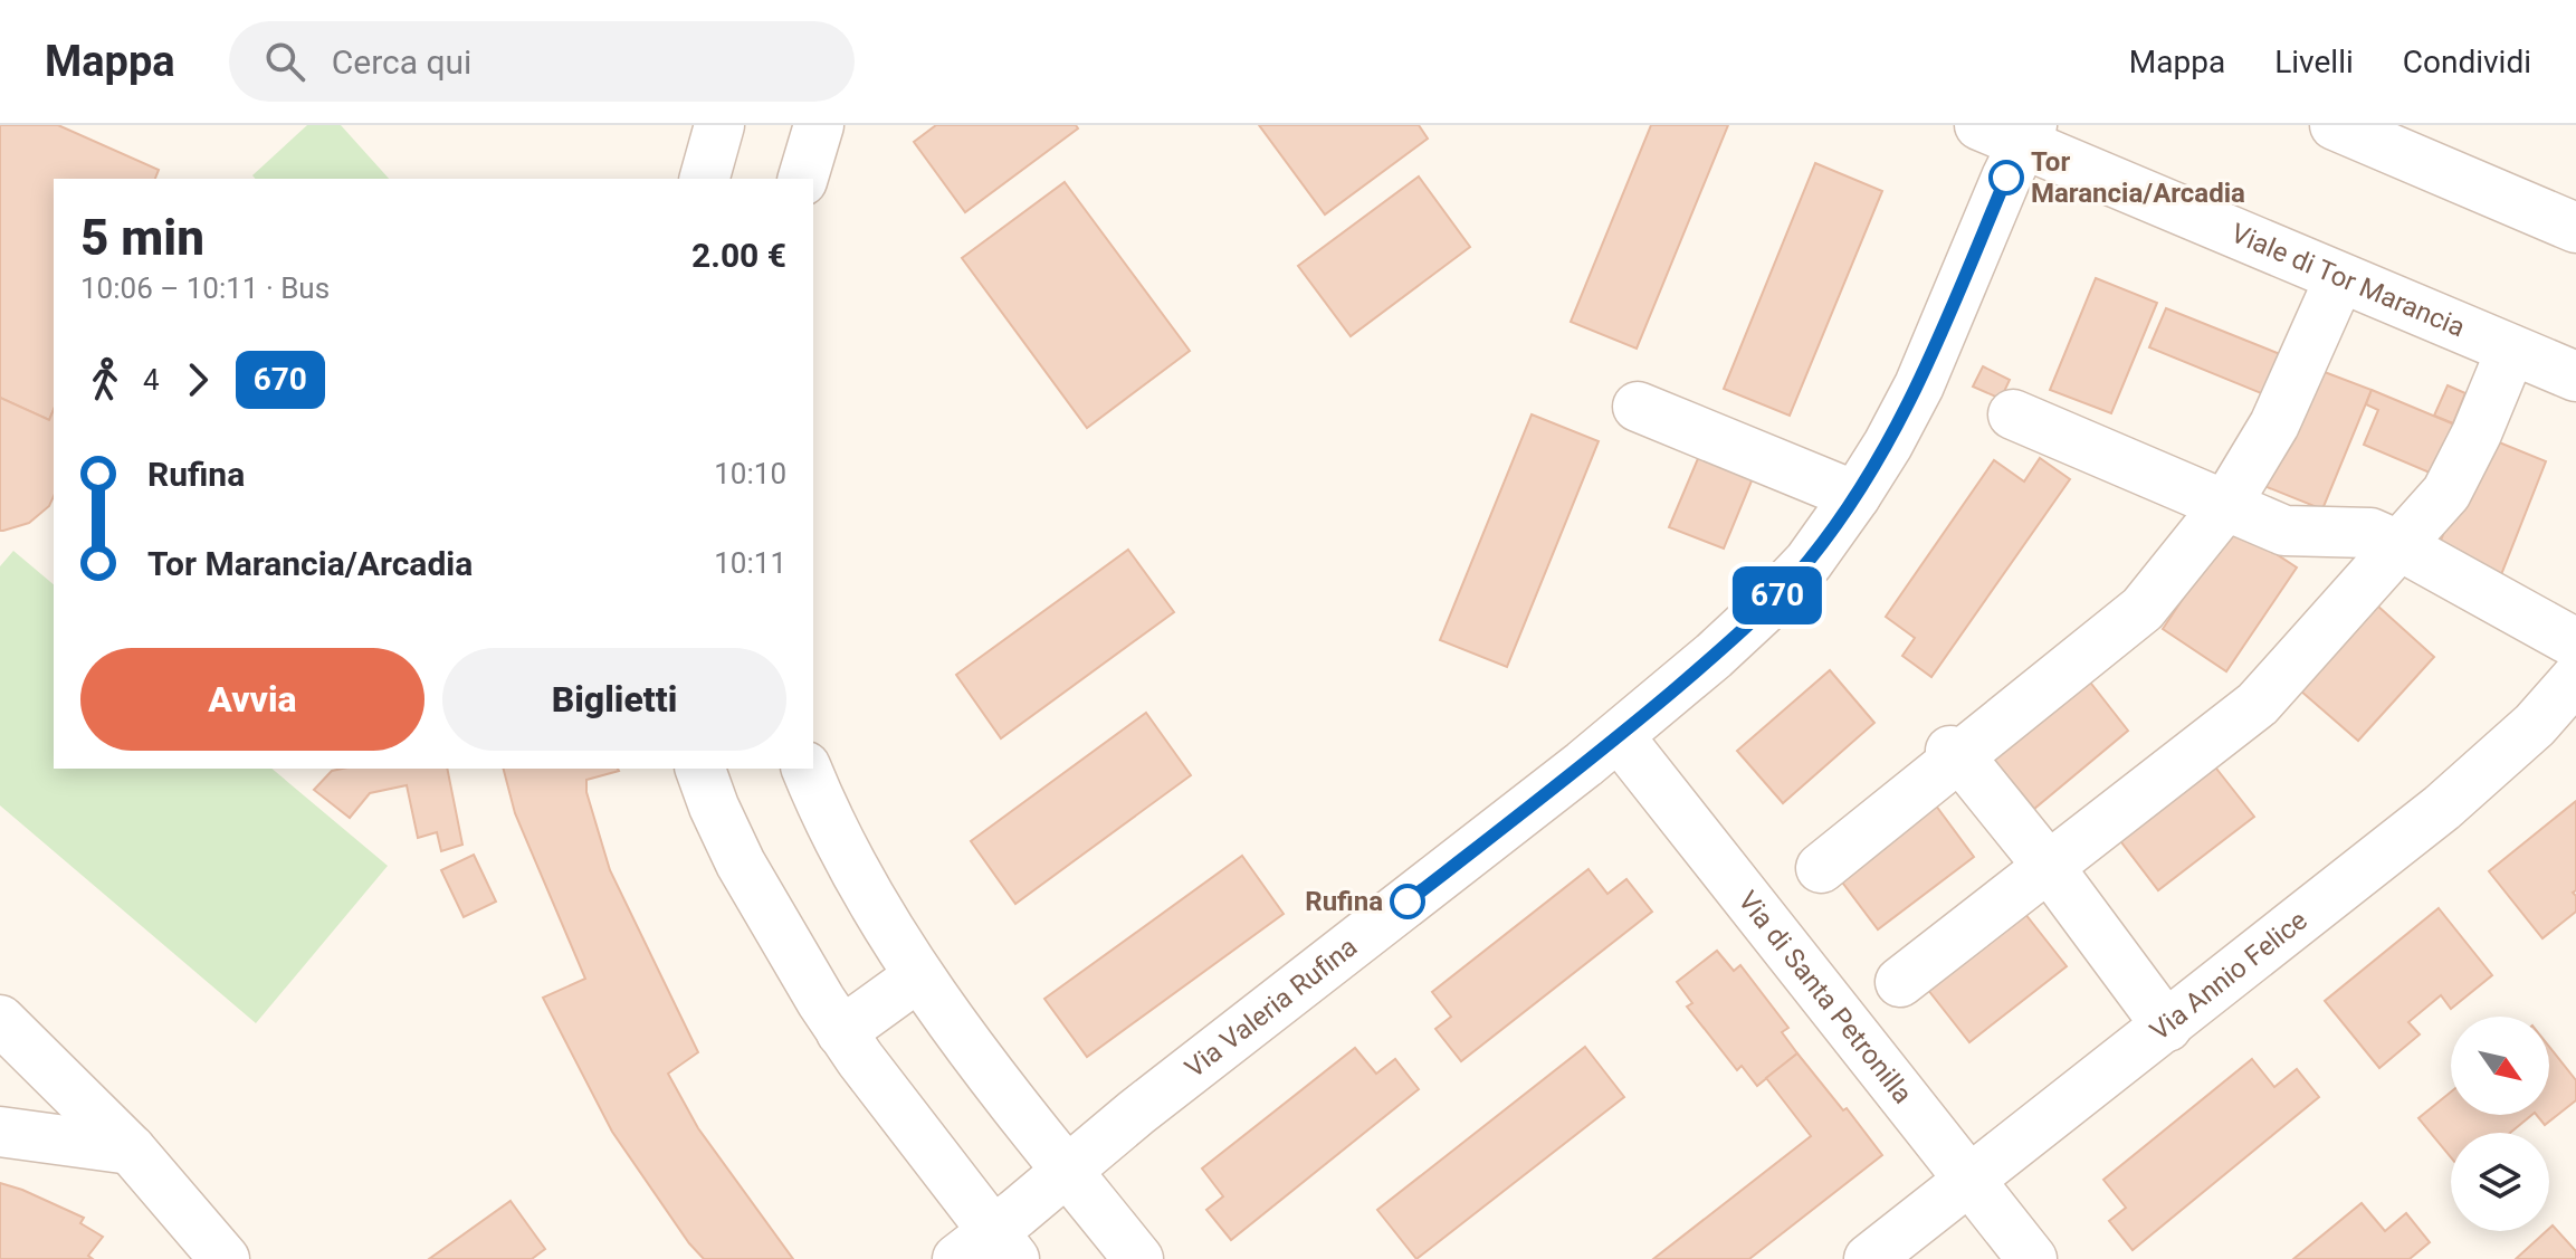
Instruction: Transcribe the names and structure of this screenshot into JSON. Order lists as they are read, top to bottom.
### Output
{
  "streets": {
    "street": [
      "Viale di Tor Marancia",
      "Via Annio Felice",
      "Via di Santa Petronilla",
      "Via Valeria Rufina"
    ]
  },
  "crossings": [
    ["Viale di Tor Marancia", "Via Valeria Rufina"],
    ["Via Annio Felice", "Via di Santa Petronilla"],
    ["Via di Santa Petronilla", "Via Valeria Rufina"]
  ],
  "places": ["Tor Marancia/Arcadia", "Rufina"],
  "lines": ["bus line 670"],
  "north": "bottom right",
  "page": {
    "header": "Mappa",
    "search": "Cerca qui",
    "nav": ["Mappa", "Livelli", "Condividi"],
    "on_map": "670",
    "heading": ["5 min", "10:06 – 10:11 · Bus", "2.00 €"],
    "legs": ["4", "670"],
    "list": [
      {
        "name": "Rufina",
        "value": "10:10"
      },
      {
        "name": "Tor Marancia/Arcadia",
        "value": "10:11"
      }
    ],
    "buttons": ["Avvia", "Biglietti"]
  }
}
